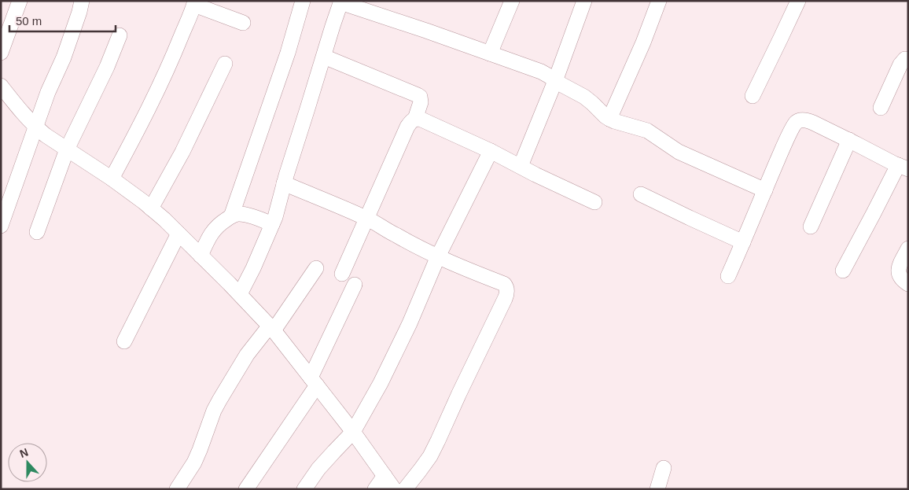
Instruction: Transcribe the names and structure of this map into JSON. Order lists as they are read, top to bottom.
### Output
{
  "scale_bar": "50 m",
  "north": "top"
}
